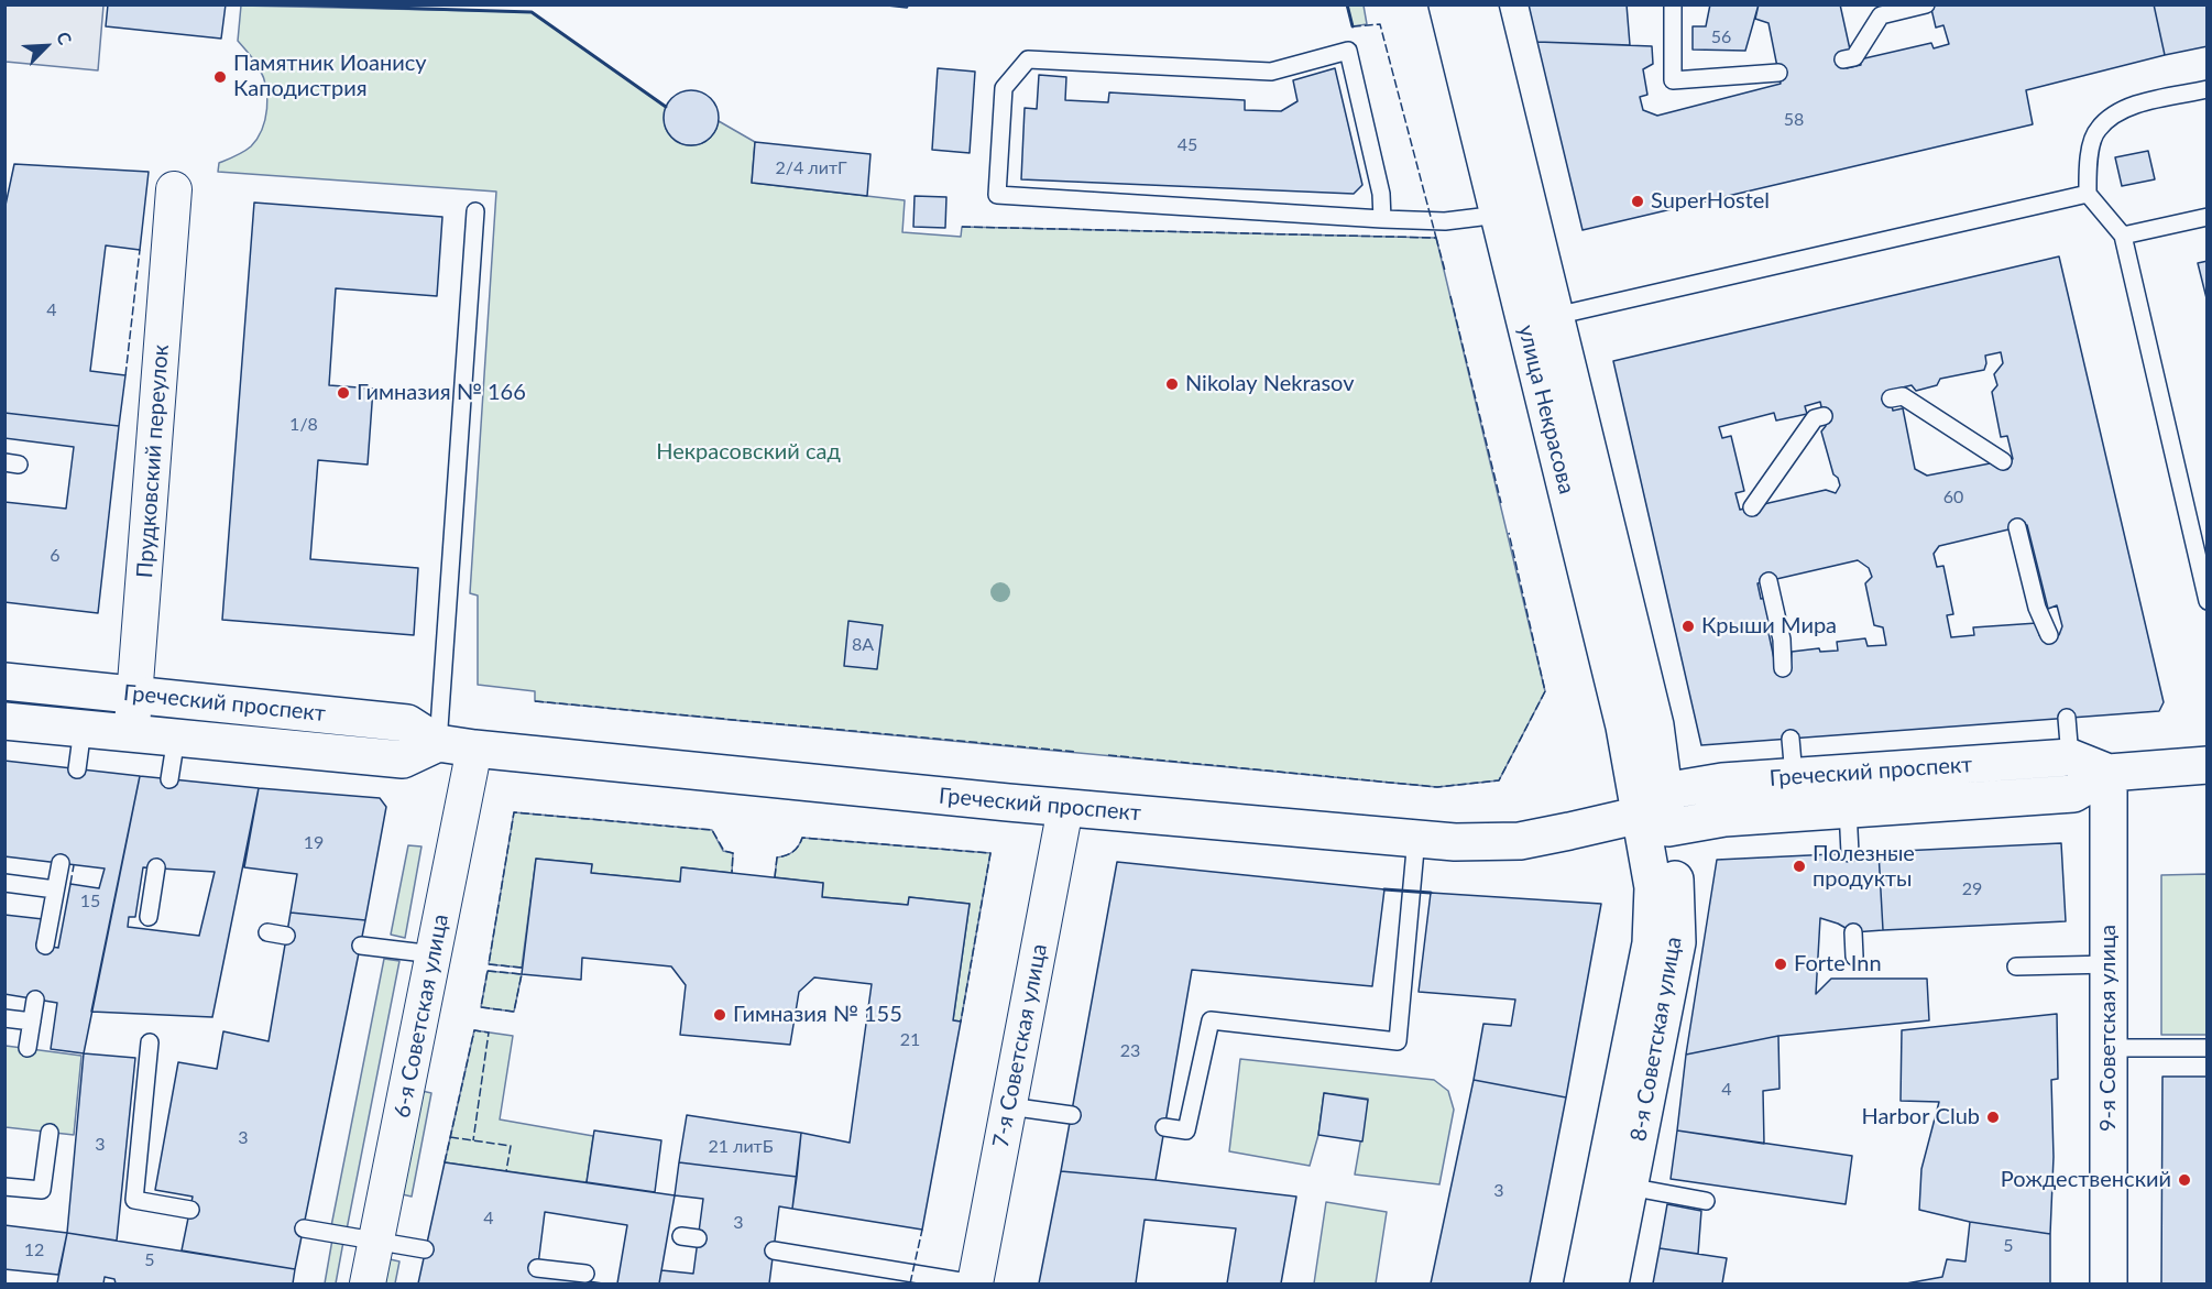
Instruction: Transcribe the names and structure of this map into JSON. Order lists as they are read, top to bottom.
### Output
{
  "streets": {
    "street": [
      "улица Некрасова",
      "Прудковский переулок",
      "Греческий проспект",
      "6-я Советская улица",
      "9-я Советская улица",
      "8-я Советская улица",
      "7-я Советская улица"
    ]
  },
  "crossings": [
    ["улица Некрасова", "Греческий проспект"],
    ["улица Некрасова", "8-я Советская улица"],
    ["Прудковский переулок", "Греческий проспект"],
    ["Греческий проспект", "6-я Советская улица"],
    ["Греческий проспект", "9-я Советская улица"],
    ["Греческий проспект", "8-я Советская улица"],
    ["Греческий проспект", "7-я Советская улица"]
  ],
  "parks": ["Некрасовский сад"],
  "places": [
    "Памятник Иоанису Каподистрия",
    "SuperHostel",
    "Nikolay Nekrasov",
    "Гимназия № 166",
    "Крыши Мира",
    "Полезные продукты",
    "Forte Inn",
    "Гимназия № 155",
    "Harbor Club",
    "Рождественский"
  ],
  "house_numbers": [
    "56",
    "58",
    "45",
    "2/4 литГ",
    "4",
    "1/8",
    "60",
    "6",
    "8А",
    "19",
    "29",
    "15",
    "21",
    "23",
    "4",
    "3",
    "3",
    "21 литБ",
    "3",
    "4",
    "3",
    "5",
    "12",
    "5"
  ],
  "north": "top right"
}
